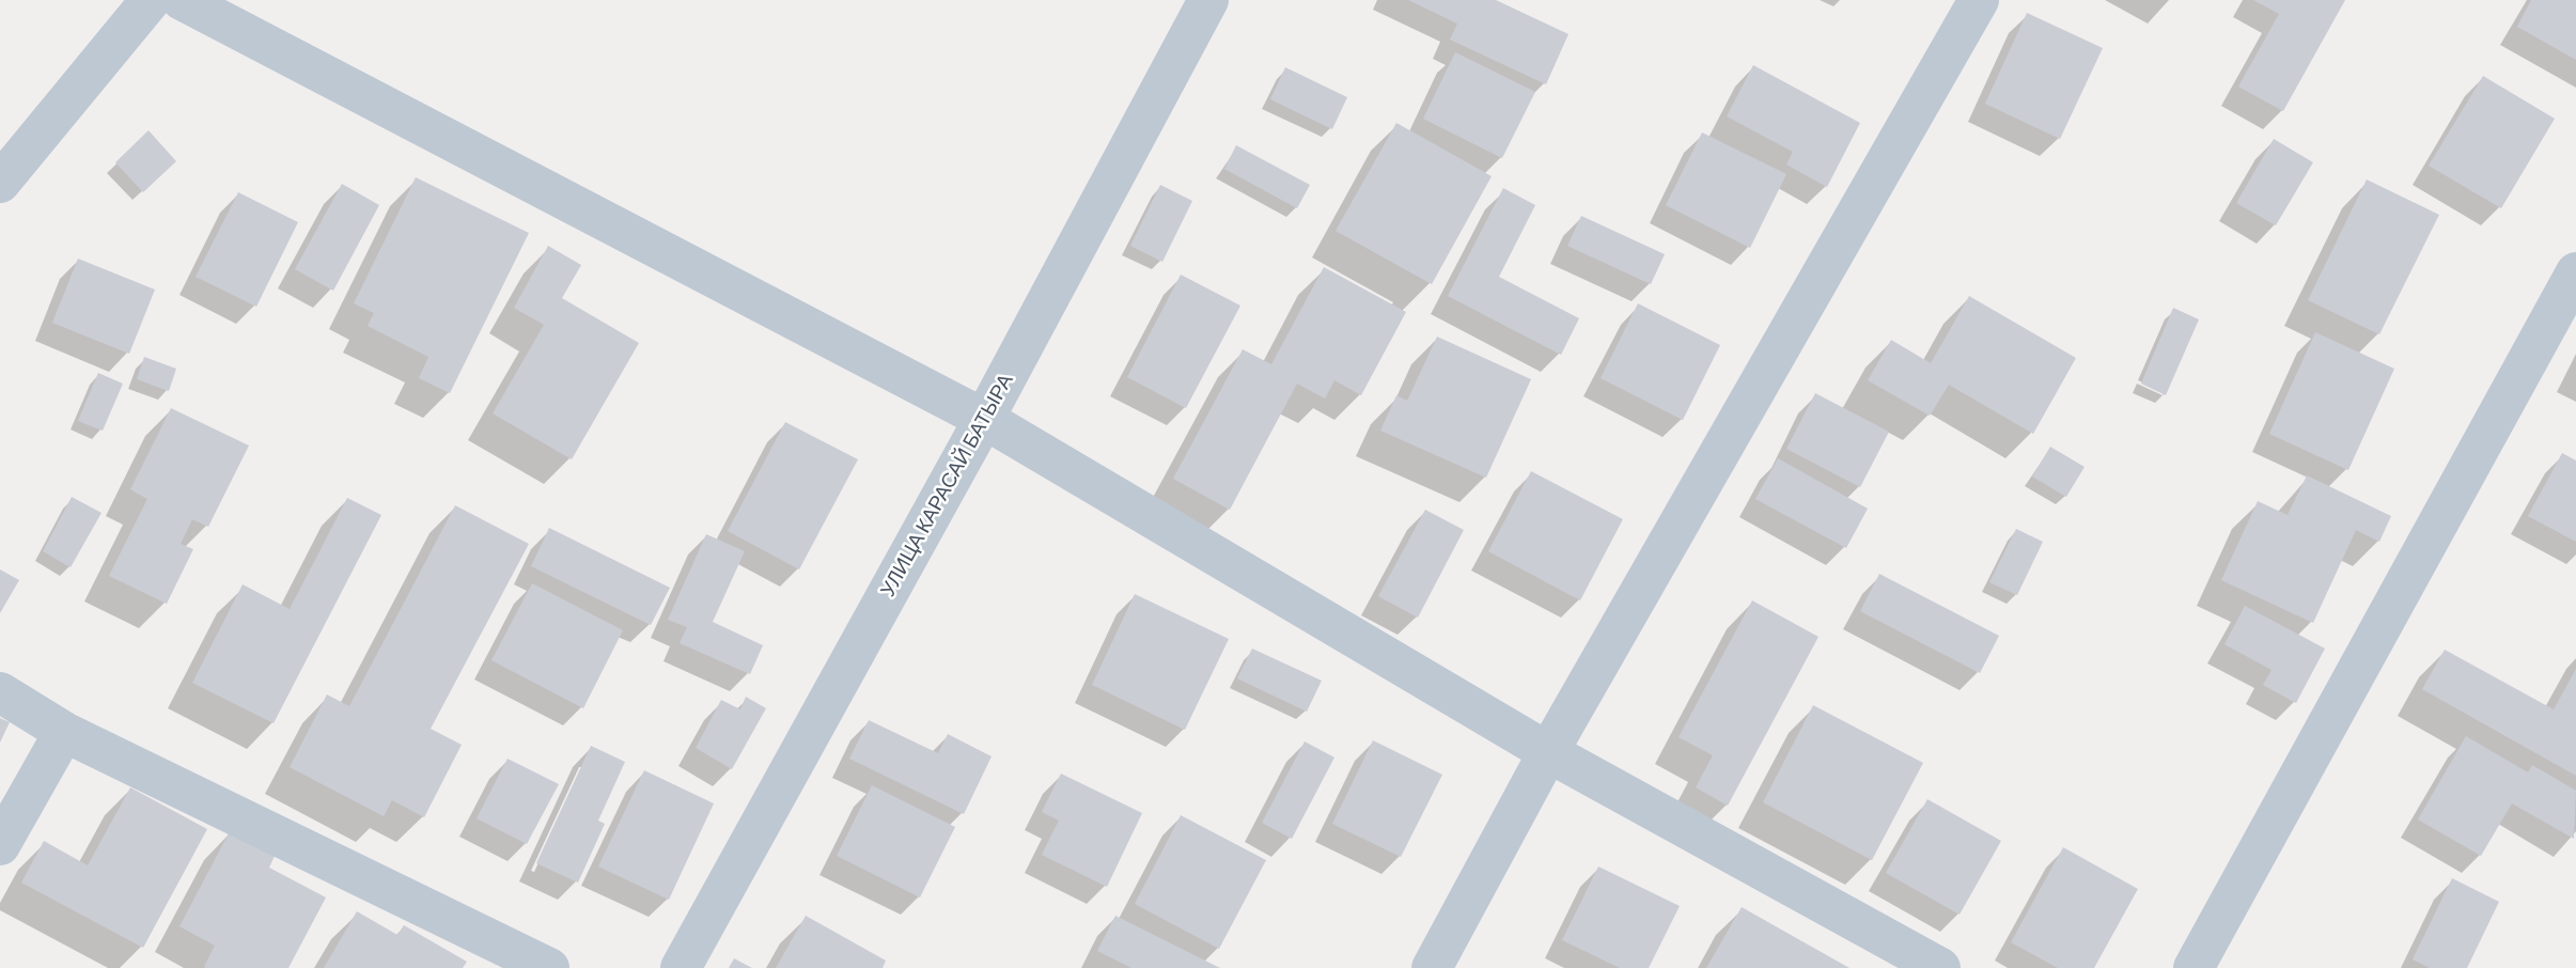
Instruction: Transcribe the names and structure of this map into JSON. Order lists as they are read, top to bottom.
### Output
{
  "streets": {
    "street": ["УЛИЦА КАРАСАЙ БАТЫРА"]
  }
}
